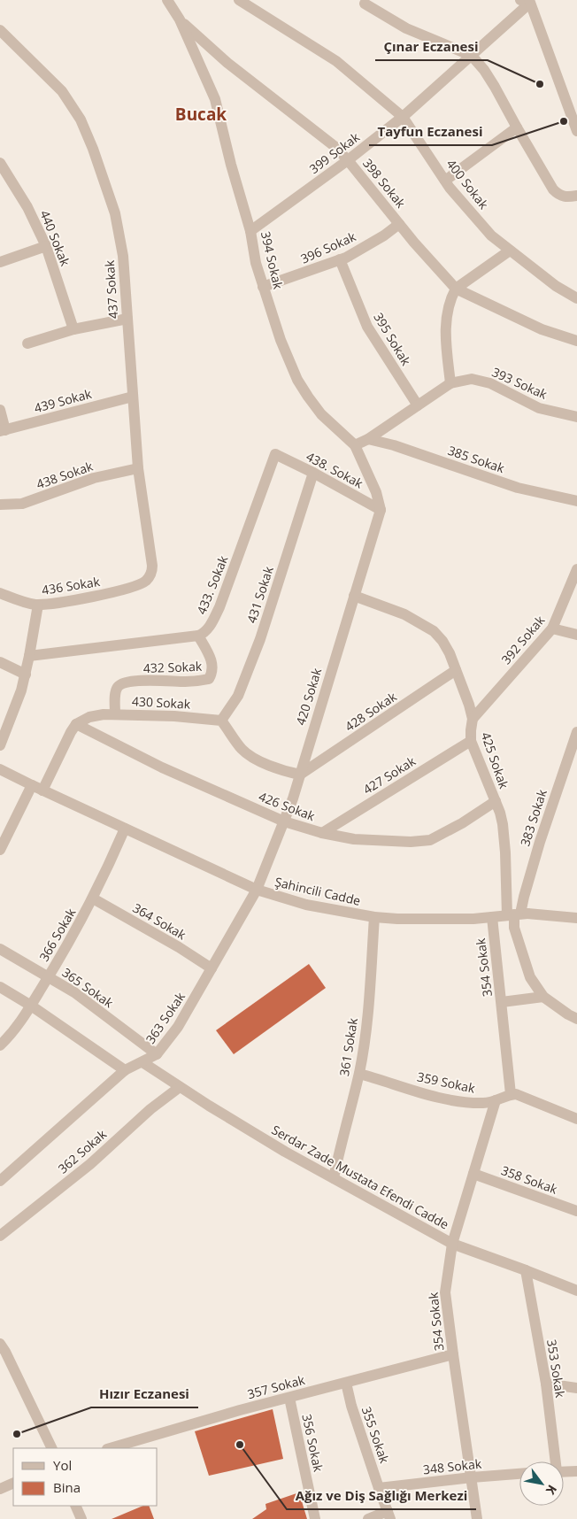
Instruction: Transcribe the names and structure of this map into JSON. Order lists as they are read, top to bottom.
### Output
{
  "streets": {
    "street": [
      "399 Sokak",
      "398 Sokak",
      "400 Sokak",
      "440 Sokak",
      "396 Sokak",
      "394 Sokak",
      "437 Sokak",
      "395 Sokak",
      "393 Sokak",
      "439 Sokak",
      "385 Sokak",
      "438. Sokak",
      "438 Sokak",
      "433. Sokak",
      "436 Sokak",
      "431 Sokak",
      "392 Sokak",
      "432 Sokak",
      "420 Sokak",
      "430 Sokak",
      "428 Sokak",
      "425 Sokak",
      "427 Sokak",
      "426 Sokak",
      "383 Sokak",
      "Şahincili Cadde",
      "364 Sokak",
      "366 Sokak",
      "354 Sokak",
      "365 Sokak",
      "363 Sokak",
      "361 Sokak",
      "359 Sokak",
      "362 Sokak",
      "Serdar Zade Mustata Efendi Cadde",
      "358 Sokak",
      "353 Sokak",
      "357 Sokak",
      "355 Sokak",
      "356 Sokak",
      "348 Sokak"
    ]
  },
  "crossings": [
    ["399 Sokak", "398 Sokak"],
    ["399 Sokak", "400 Sokak"],
    ["399 Sokak", "394 Sokak"],
    ["398 Sokak", "396 Sokak"],
    ["398 Sokak", "394 Sokak"],
    ["396 Sokak", "394 Sokak"],
    ["396 Sokak", "395 Sokak"],
    ["394 Sokak", "438. Sokak"],
    ["394 Sokak", "420 Sokak"],
    ["437 Sokak", "439 Sokak"],
    ["437 Sokak", "438 Sokak"],
    ["437 Sokak", "436 Sokak"],
    ["438. Sokak", "433. Sokak"],
    ["438. Sokak", "431 Sokak"],
    ["438. Sokak", "420 Sokak"],
    ["433. Sokak", "432 Sokak"],
    ["431 Sokak", "430 Sokak"],
    ["392 Sokak", "425 Sokak"],
    ["432 Sokak", "430 Sokak"],
    ["420 Sokak", "428 Sokak"],
    ["420 Sokak", "425 Sokak"],
    ["420 Sokak", "426 Sokak"],
    ["420 Sokak", "Şahincili Cadde"],
    ["420 Sokak", "363 Sokak"],
    ["430 Sokak", "426 Sokak"],
    ["428 Sokak", "425 Sokak"],
    ["425 Sokak", "427 Sokak"],
    ["425 Sokak", "426 Sokak"],
    ["425 Sokak", "383 Sokak"],
    ["425 Sokak", "Şahincili Cadde"],
    ["427 Sokak", "426 Sokak"],
    ["383 Sokak", "Şahincili Cadde"],
    ["Şahincili Cadde", "366 Sokak"],
    ["Şahincili Cadde", "354 Sokak"],
    ["Şahincili Cadde", "363 Sokak"],
    ["Şahincili Cadde", "361 Sokak"],
    ["364 Sokak", "366 Sokak"],
    ["364 Sokak", "363 Sokak"],
    ["366 Sokak", "365 Sokak"],
    ["354 Sokak", "359 Sokak"],
    ["354 Sokak", "Serdar Zade Mustata Efendi Cadde"],
    ["354 Sokak", "358 Sokak"],
    ["354 Sokak", "357 Sokak"],
    ["354 Sokak", "348 Sokak"],
    ["365 Sokak", "363 Sokak"],
    ["363 Sokak", "Serdar Zade Mustata Efendi Cadde"],
    ["361 Sokak", "359 Sokak"],
    ["361 Sokak", "Serdar Zade Mustata Efendi Cadde"],
    ["362 Sokak", "Serdar Zade Mustata Efendi Cadde"],
    ["Serdar Zade Mustata Efendi Cadde", "353 Sokak"],
    ["357 Sokak", "355 Sokak"],
    ["357 Sokak", "356 Sokak"],
    ["355 Sokak", "348 Sokak"]
  ],
  "districts": ["Bucak"],
  "places": [
    "Çınar Eczanesi",
    "Tayfun Eczanesi",
    "Hızır Eczanesi",
    "Ağız ve Diş Sağlığı Merkezi"
  ],
  "legend": ["Yol", "Bina"],
  "north": "bottom right"
}
